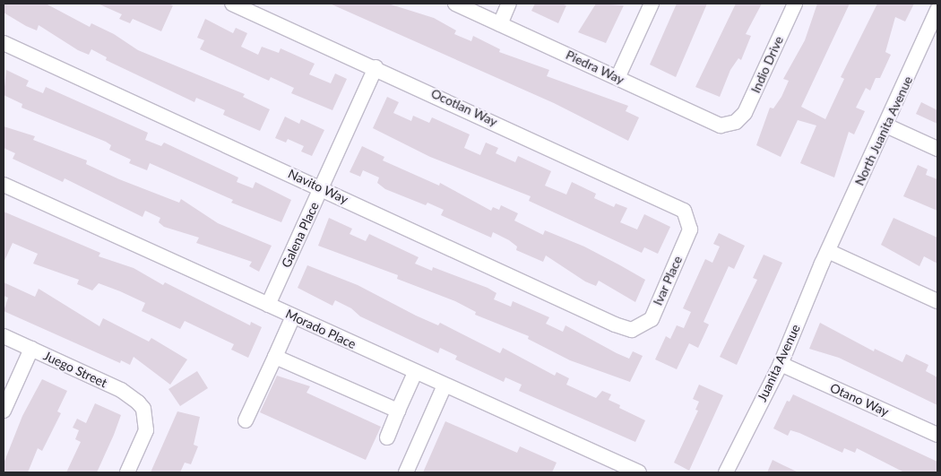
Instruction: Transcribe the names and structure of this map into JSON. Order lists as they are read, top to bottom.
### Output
{
  "streets": {
    "street": [
      "Indio Drive",
      "Piedra Way",
      "Ocotlan Way",
      "North Juanita Avenue",
      "Navito Way",
      "Galena Place",
      "Ivar Place",
      "Morado Place",
      "Juanita Avenue",
      "Juego Street",
      "Otano Way"
    ]
  },
  "crossings": [
    ["Indio Drive", "Piedra Way"],
    ["Ocotlan Way", "Galena Place"],
    ["Ocotlan Way", "Ivar Place"],
    ["North Juanita Avenue", "Juanita Avenue"],
    ["Navito Way", "Galena Place"],
    ["Navito Way", "Ivar Place"],
    ["Galena Place", "Morado Place"],
    ["Juanita Avenue", "Otano Way"]
  ]
}
